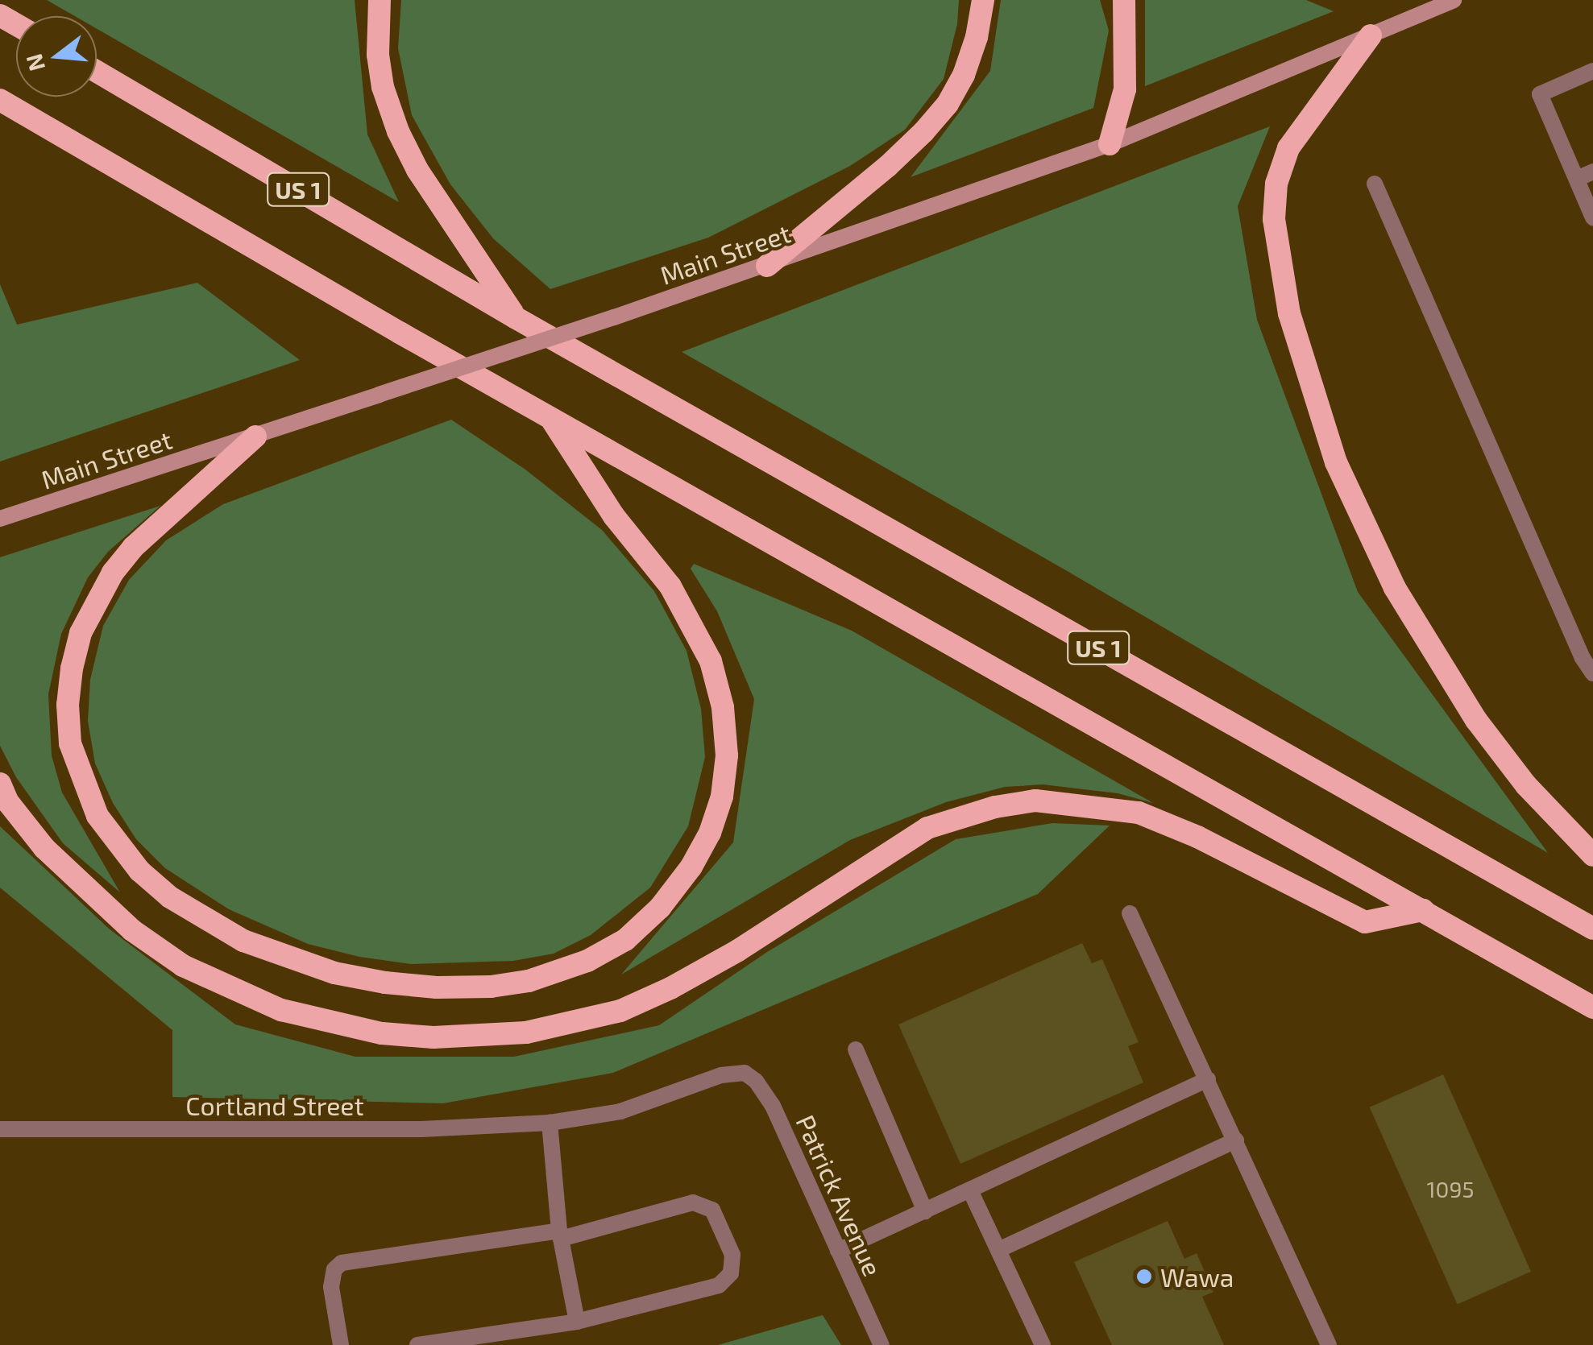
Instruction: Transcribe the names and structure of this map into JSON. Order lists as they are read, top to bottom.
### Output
{
  "streets": {
    "highway": ["US 1"],
    "main road": ["Main Street"],
    "street": ["Cortland Street", "Patrick Avenue"]
  },
  "crossings": [
    ["Cortland Street", "Patrick Avenue"]
  ],
  "places": ["Wawa"],
  "house_numbers": ["1095"],
  "north": "left"
}
